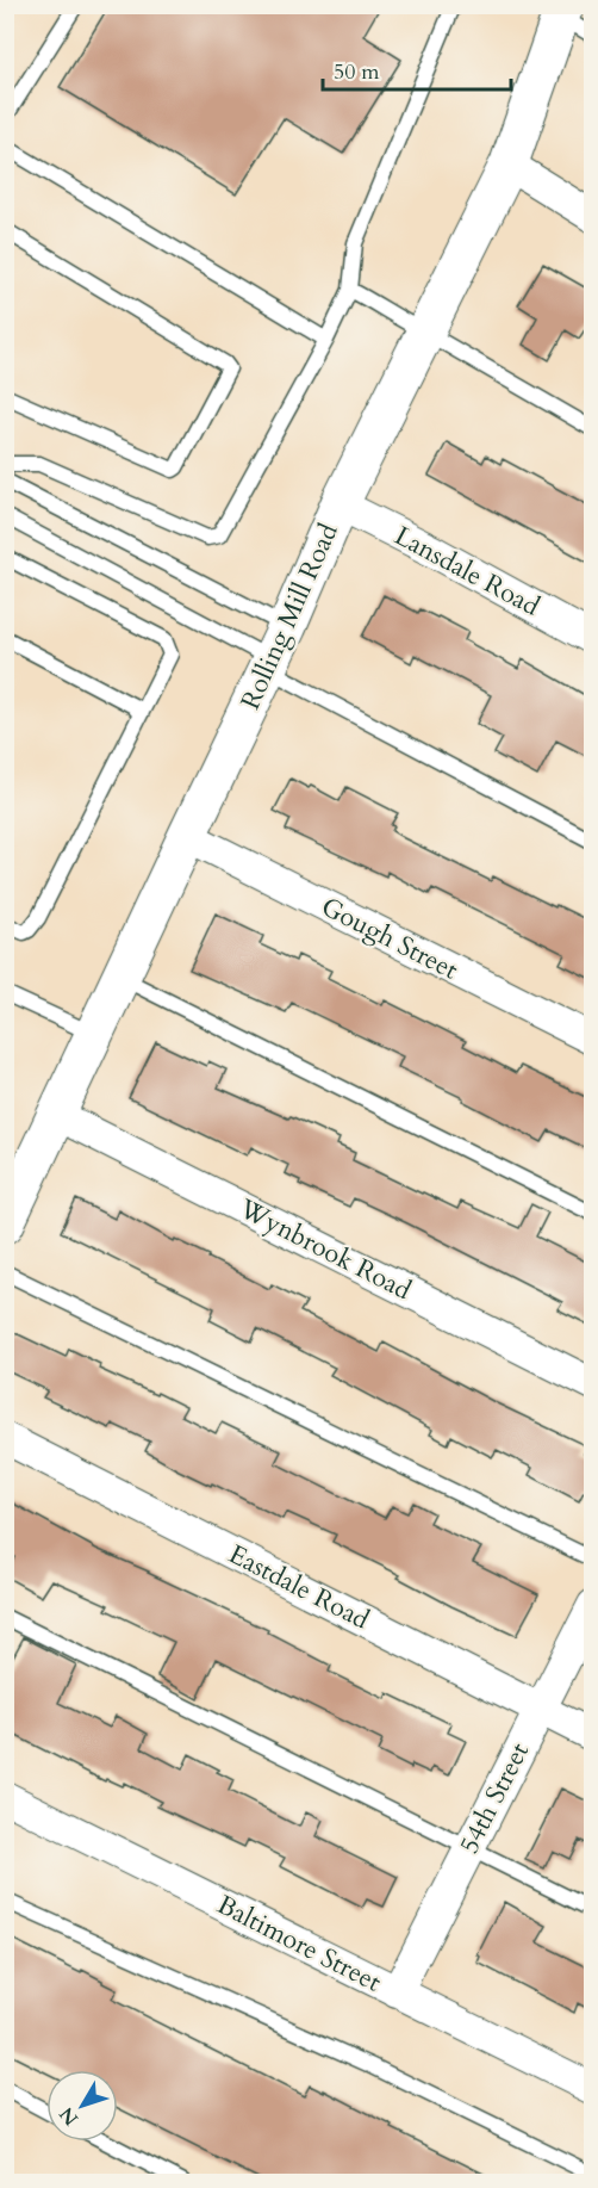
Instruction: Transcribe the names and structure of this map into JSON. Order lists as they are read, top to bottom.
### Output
{
  "streets": {
    "street": [
      "Lansdale Road",
      "Rolling Mill Road",
      "Gough Street",
      "Wynbrook Road",
      "Eastdale Road",
      "54th Street",
      "Baltimore Street"
    ]
  },
  "crossings": [
    ["Lansdale Road", "Rolling Mill Road"],
    ["Rolling Mill Road", "Gough Street"],
    ["Rolling Mill Road", "Wynbrook Road"],
    ["Eastdale Road", "54th Street"],
    ["54th Street", "Baltimore Street"]
  ],
  "scale_bar": "50 m",
  "north": "bottom left"
}
